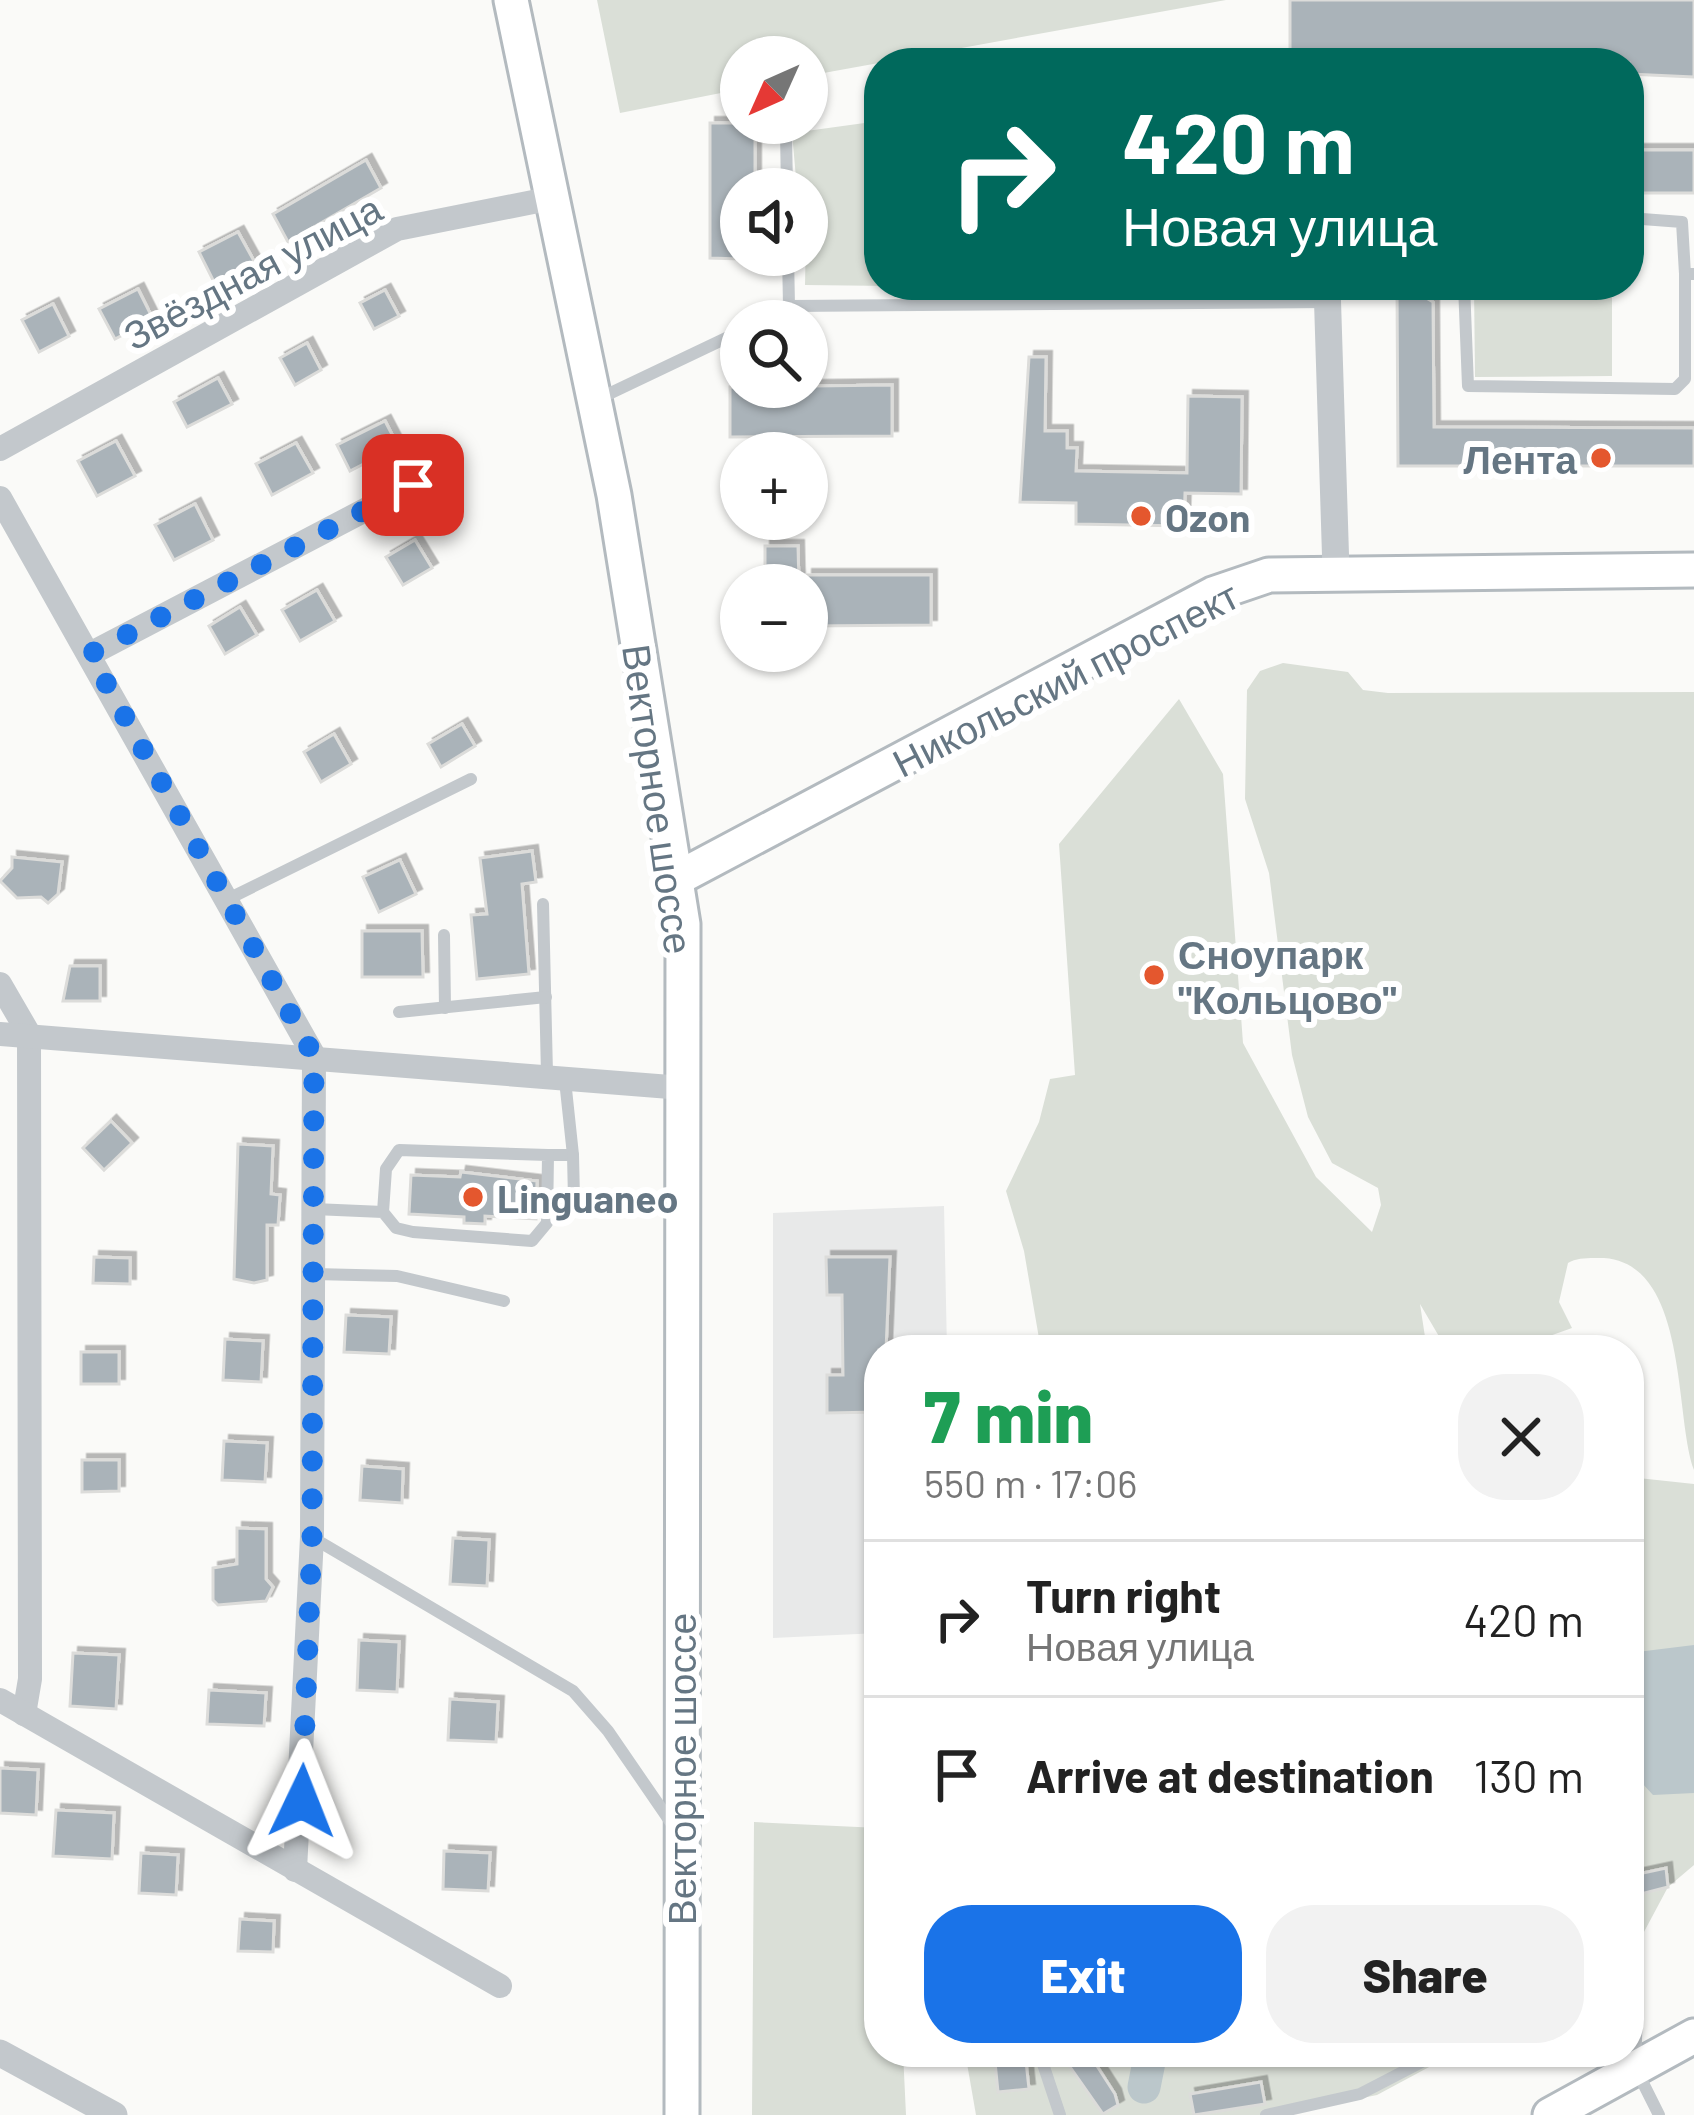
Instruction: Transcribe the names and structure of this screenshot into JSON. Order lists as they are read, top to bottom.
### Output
{
  "streets": {
    "main road": ["Никольский проспект", "Векторное шоссе"],
    "street": ["Звёздная улица"]
  },
  "crossings": [
    ["Звёздная улица", "Векторное шоссе"],
    ["Никольский проспект", "Векторное шоссе"]
  ],
  "places": [
    "Лента",
    "Ozon",
    "Сноупарк \"Кольцово\"",
    "Linguaneo"
  ],
  "north": "bottom left",
  "page": {
    "map_buttons": ["+", "−"],
    "turn": ["420 m", "Новая улица"],
    "heading": ["7 min", "550 m · 17:06"],
    "list": [
      {
        "name": "Turn right",
        "note": "Новая улица",
        "value": "420 m"
      },
      {
        "name": "Arrive at destination",
        "value": "130 m"
      }
    ],
    "buttons": ["Exit", "Share"]
  }
}
